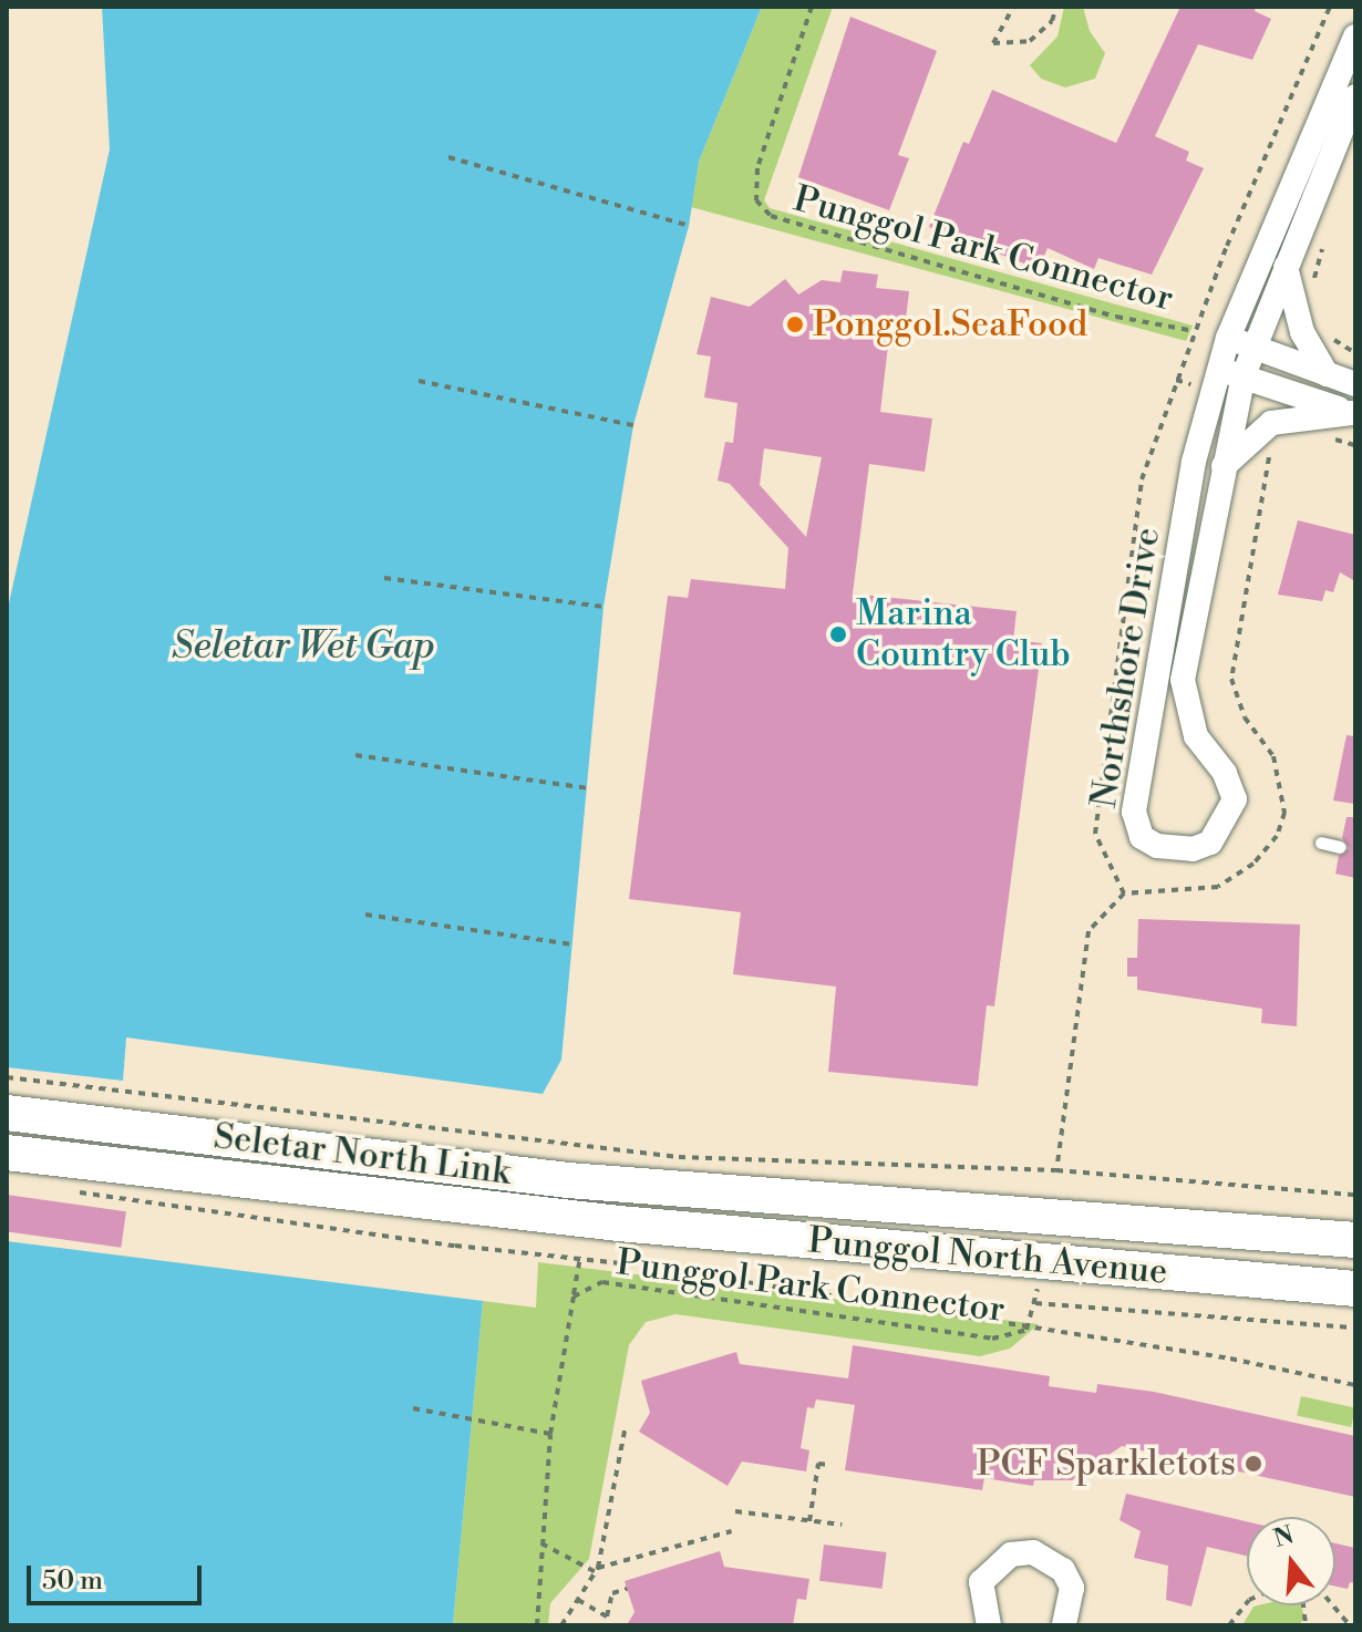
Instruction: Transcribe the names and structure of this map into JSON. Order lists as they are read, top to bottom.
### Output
{
  "streets": {
    "main road": ["Seletar North Link", "Punggol North Avenue"],
    "street": ["Northshore Drive"],
    "path": ["Punggol Park Connector"]
  },
  "crossings": [
    ["Seletar North Link", "Punggol North Avenue"]
  ],
  "water": ["Seletar Wet Gap"],
  "places": ["Ponggol.SeaFood", "Marina Country Club", "PCF Sparkletots"],
  "scale_bar": "50 m",
  "north": "top"
}
